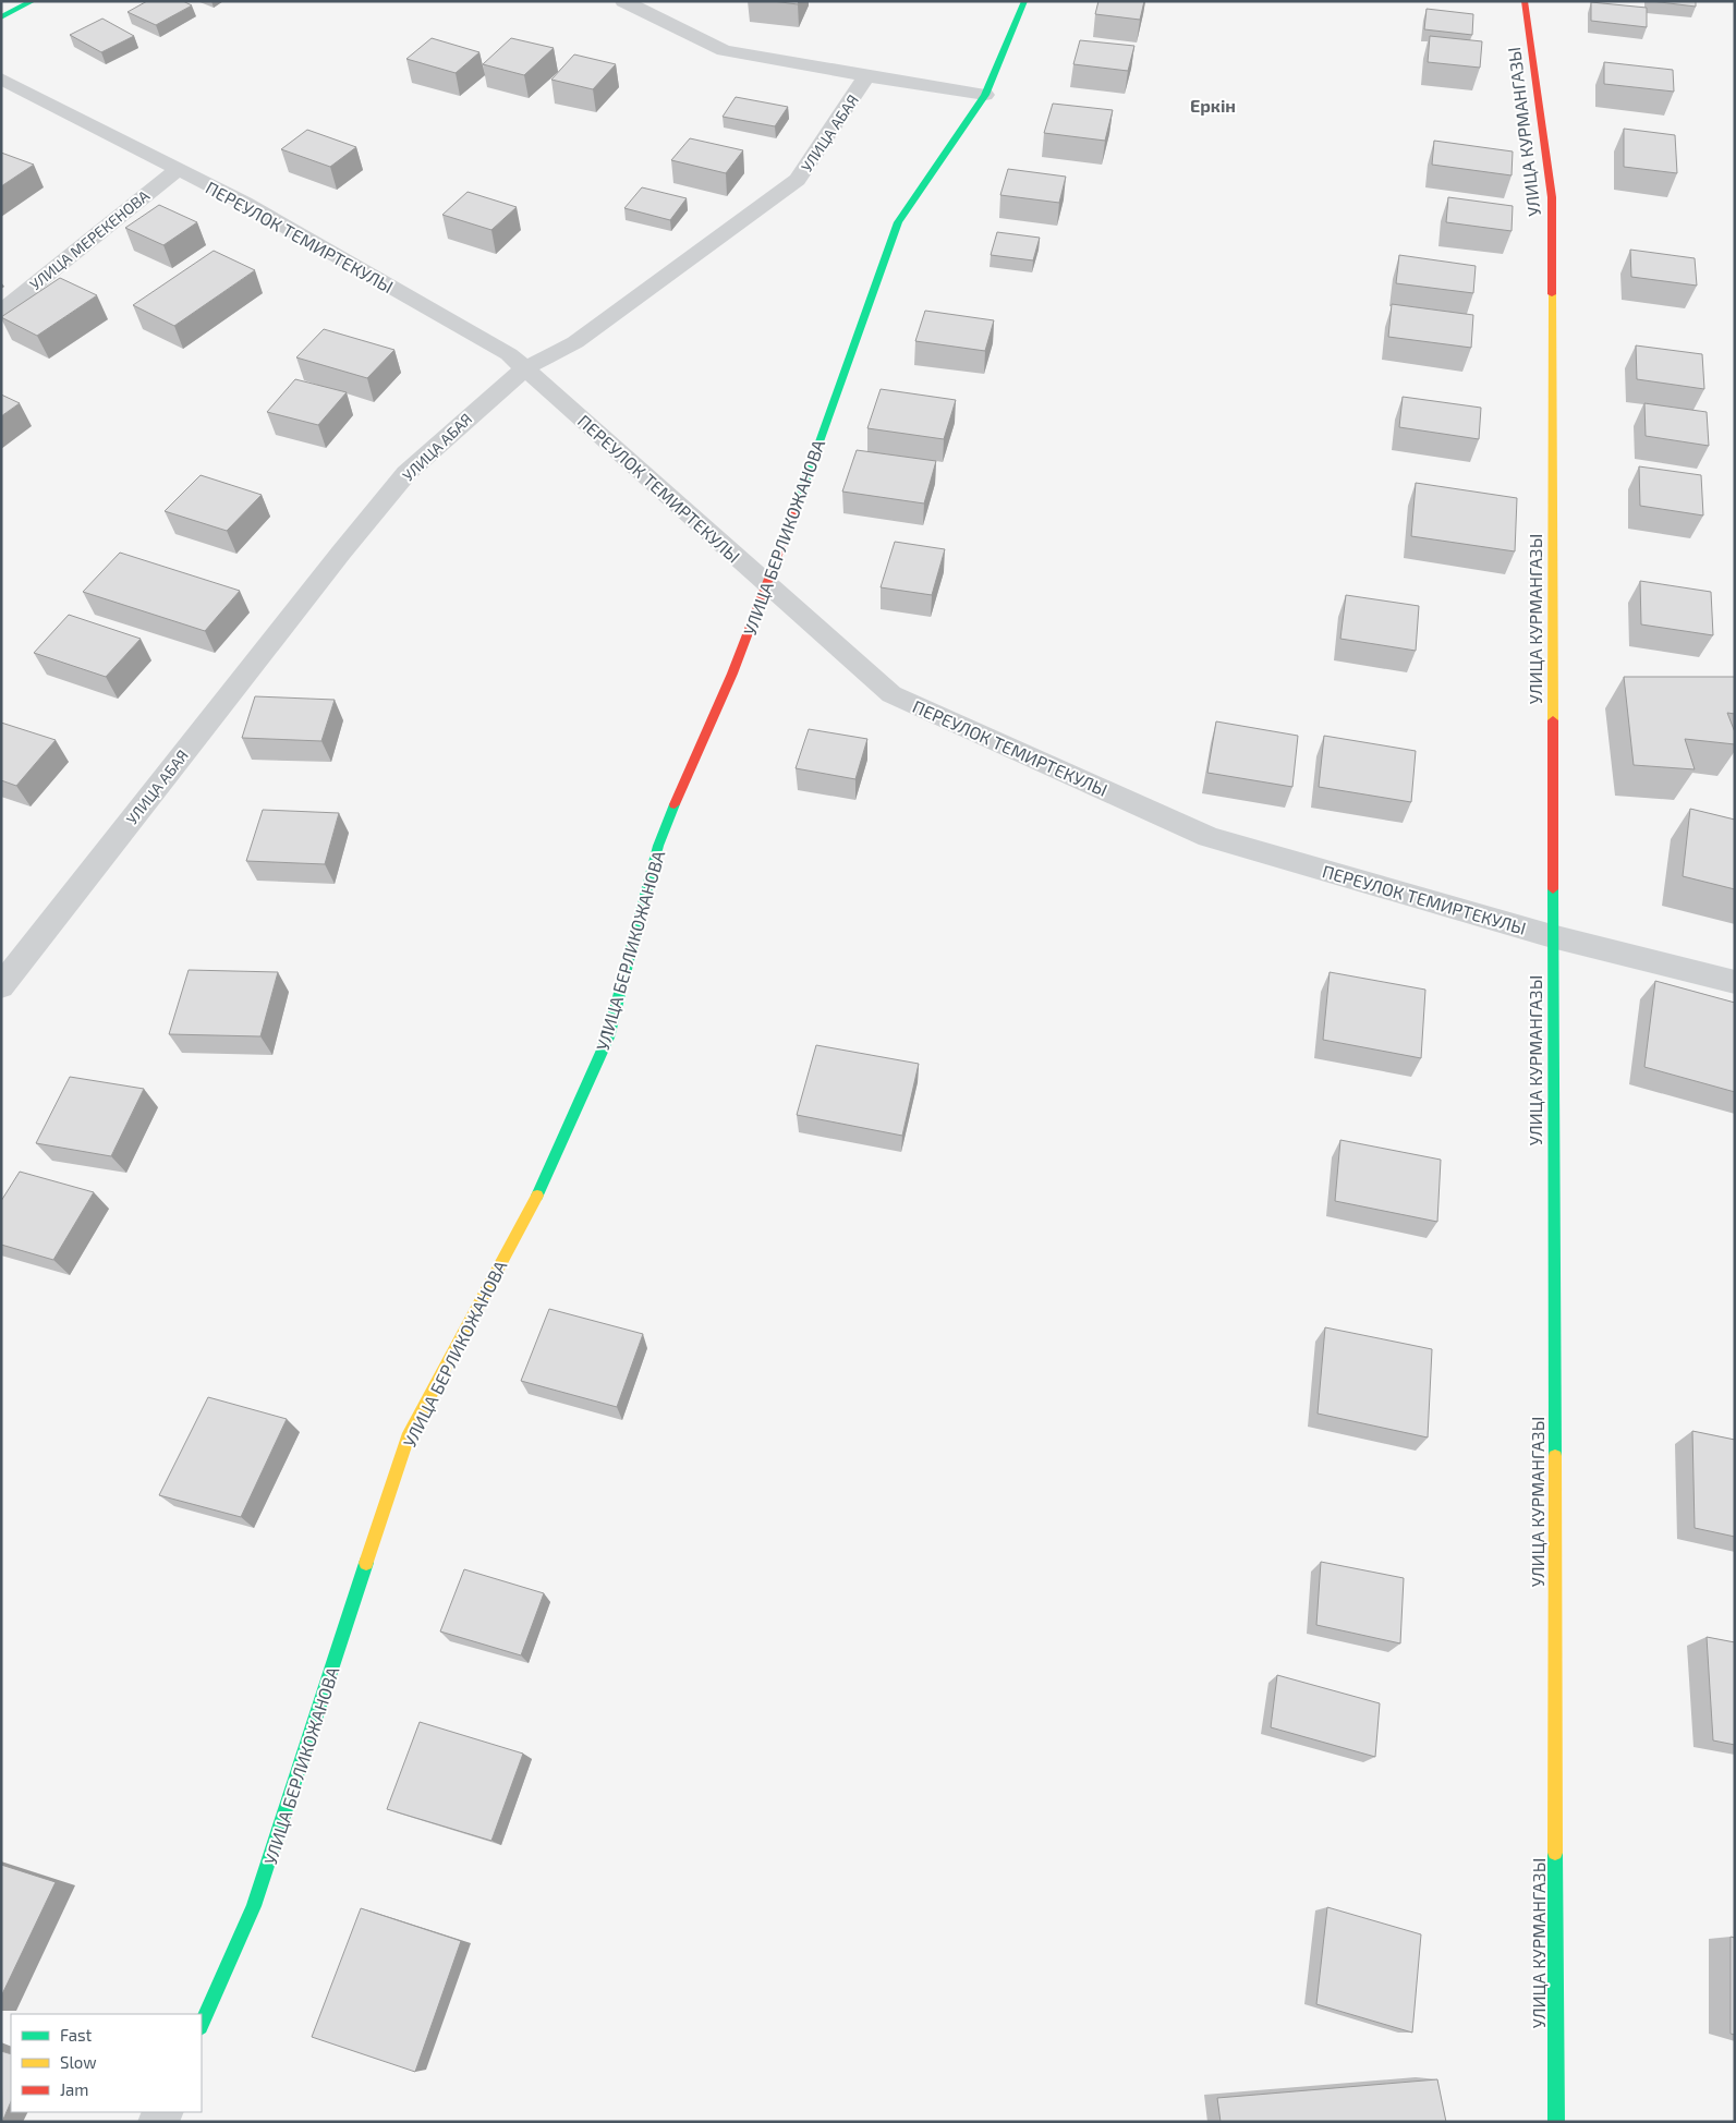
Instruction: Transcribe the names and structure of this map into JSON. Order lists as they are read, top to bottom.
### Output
{
  "streets": {
    "street": [
      "УЛИЦА КУРМАНГАЗЫ",
      "УЛИЦА АБАЯ",
      "ПЕРЕУЛОК ТЕМИРТЕКУЛЫ",
      "УЛИЦА МЕРЕКЕНОВА",
      "УЛИЦА БЕРЛИКОЖАНОВА"
    ]
  },
  "crossings": [
    ["УЛИЦА КУРМАНГАЗЫ", "ПЕРЕУЛОК ТЕМИРТЕКУЛЫ"],
    ["УЛИЦА АБАЯ", "ПЕРЕУЛОК ТЕМИРТЕКУЛЫ"],
    ["УЛИЦА АБАЯ", "УЛИЦА БЕРЛИКОЖАНОВА"],
    ["ПЕРЕУЛОК ТЕМИРТЕКУЛЫ", "УЛИЦА МЕРЕКЕНОВА"],
    ["ПЕРЕУЛОК ТЕМИРТЕКУЛЫ", "УЛИЦА БЕРЛИКОЖАНОВА"]
  ],
  "districts": ["Еркін"],
  "legend": ["Fast", "Slow", "Jam"]
}
